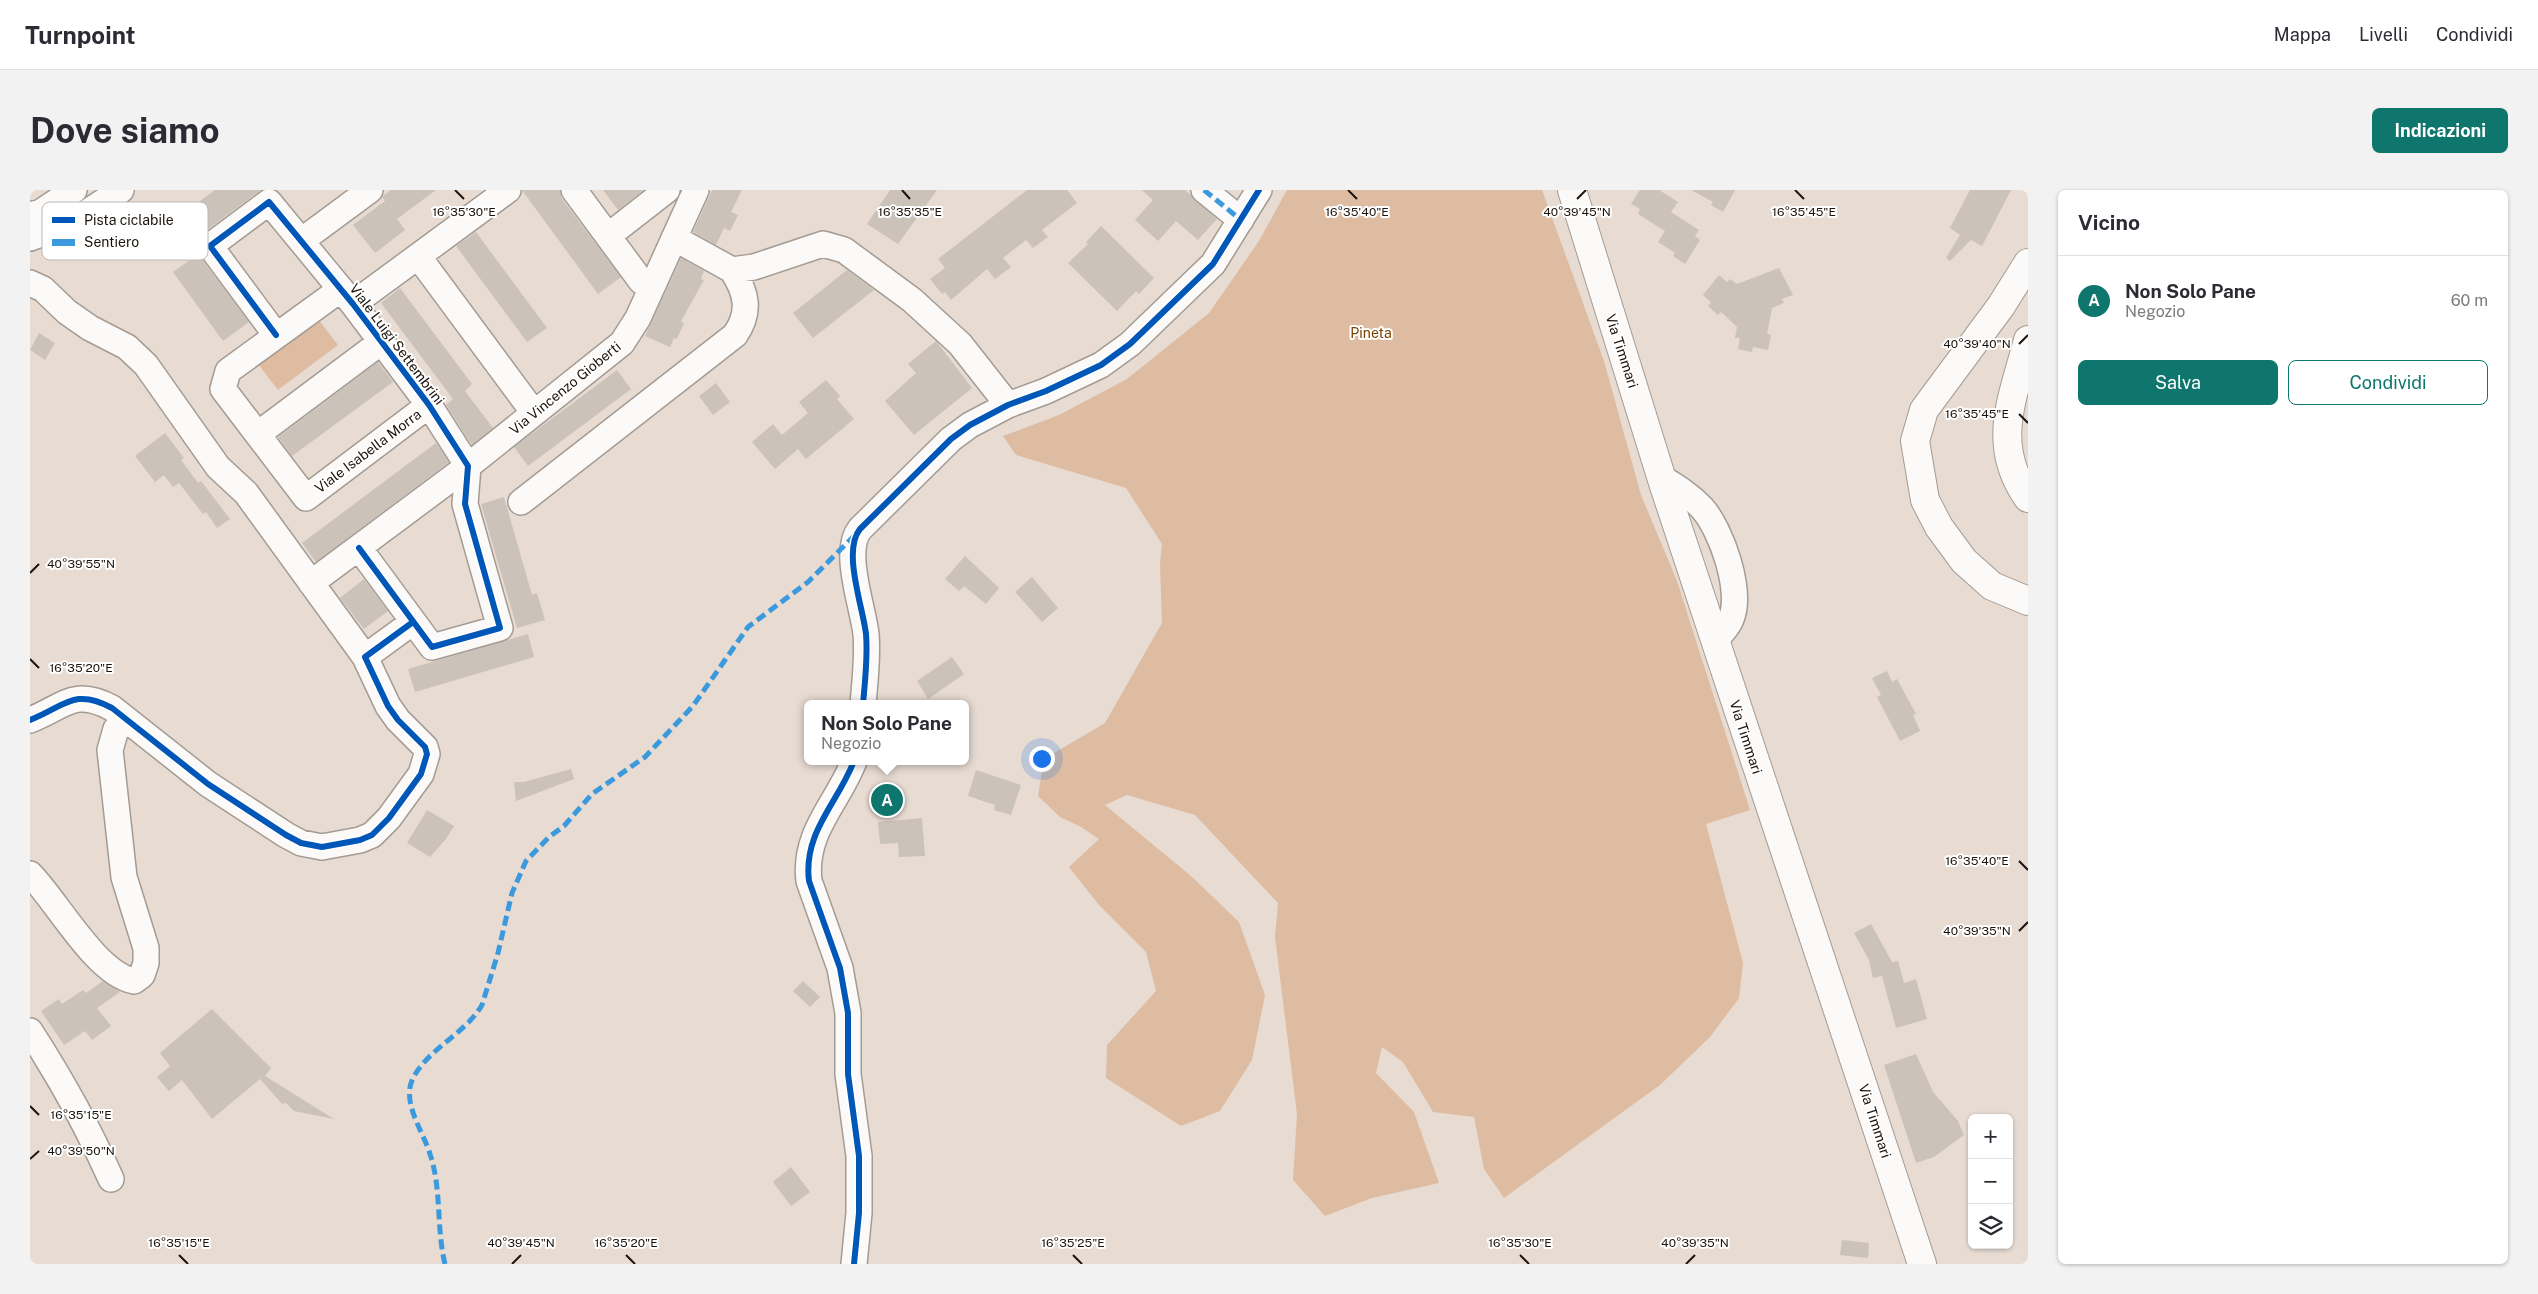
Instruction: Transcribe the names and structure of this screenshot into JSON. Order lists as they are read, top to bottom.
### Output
{
  "streets": {
    "main road": ["Via Timmari"],
    "street": ["Viale Luigi Settembrini", "Via Vincenzo Gioberti", "Viale Isabella Morra"]
  },
  "crossings": [
    ["Viale Luigi Settembrini", "Via Vincenzo Gioberti"],
    ["Viale Luigi Settembrini", "Viale Isabella Morra"]
  ],
  "parks": ["Pineta"],
  "legend": ["Pista ciclabile", "Sentiero"],
  "page": {
    "header": "Turnpoint",
    "nav": ["Mappa", "Livelli", "Condividi"],
    "buttons": [
      "Indicazioni",
      ["Salva", "Condividi"]
    ],
    "title": "Dove siamo",
    "heading": "Vicino",
    "list": [
      {
        "mark": "A",
        "name": "Non Solo Pane",
        "note": "Negozio",
        "value": "60 m"
      }
    ],
    "popup": ["Non Solo Pane", "Negozio"],
    "pins": "A",
    "map_buttons": ["+", "−"]
  },
  "coordinates": [
    "16°35'30\"E",
    "16°35'35\"E",
    "16°35'40\"E",
    "40°39'45\"N",
    "16°35'45\"E",
    "40°39'40\"N",
    "40°39'55\"N",
    "16°35'20\"E",
    "40°39'35\"N",
    "16°35'15\"E",
    "40°39'50\"N",
    "16°35'25\"E"
  ]
}
